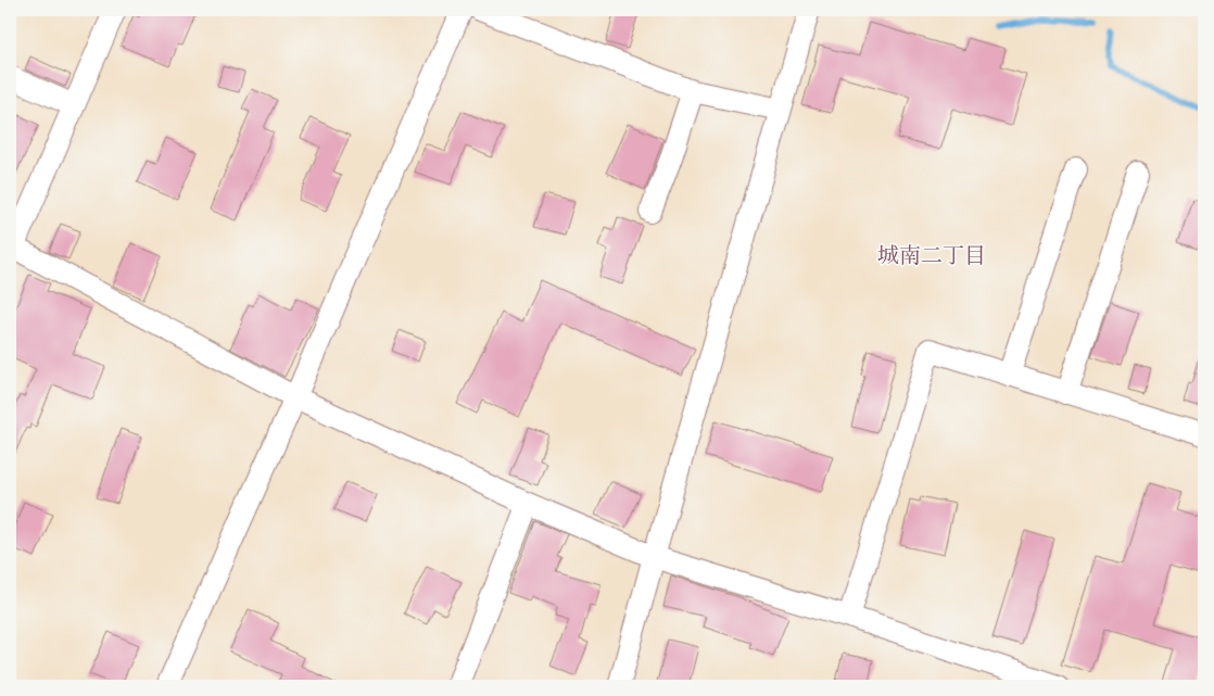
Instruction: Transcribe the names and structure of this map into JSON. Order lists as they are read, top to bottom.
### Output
{
  "districts": ["城南二丁目"]
}
